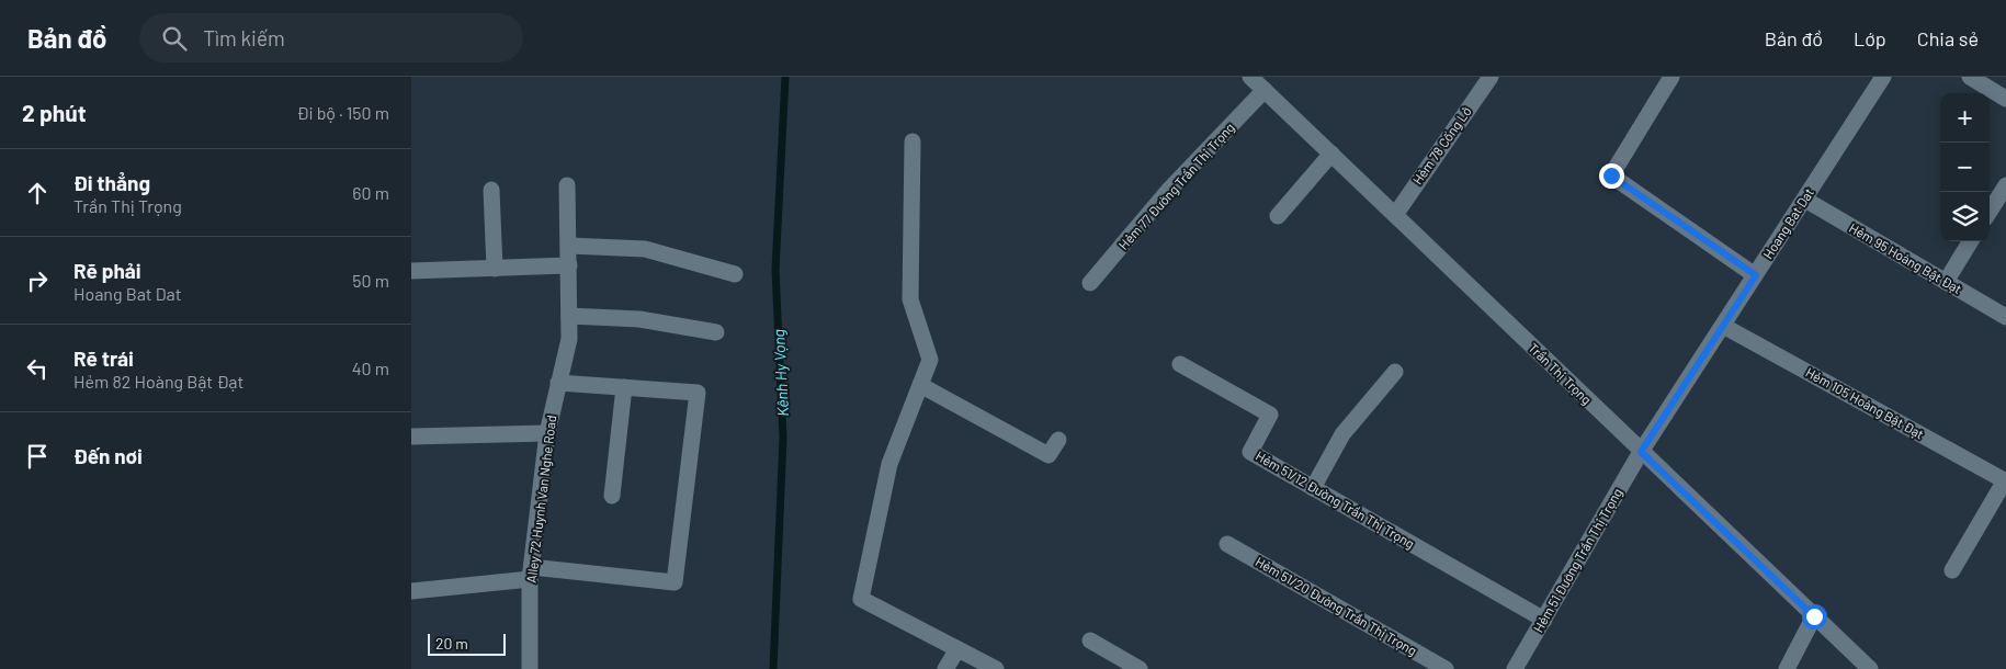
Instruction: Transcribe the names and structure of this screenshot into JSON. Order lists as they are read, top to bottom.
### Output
{
  "streets": {
    "street": [
      "Hẻm 78 Cống Lở",
      "Hẻm 77 Đường Trần Thị Trọng",
      "Hoang Bat Dat",
      "Hẻm 95 Hoàng Bật Đạt",
      "Trần Thị Trọng",
      "Hẻm 105 Hoàng Bật Đạt",
      "Alley 72 Huynh Van Nghe Road",
      "Hẻm 51/12 Đường Trần Thị Trọng",
      "Hẻm 51 Đường Trần Thị Trọng",
      "Hẻm 51/20 Đường Trần Thị Trọng"
    ]
  },
  "crossings": [
    ["Hẻm 78 Cống Lở", "Trần Thị Trọng"],
    ["Hẻm 77 Đường Trần Thị Trọng", "Trần Thị Trọng"],
    ["Hoang Bat Dat", "Hẻm 95 Hoàng Bật Đạt"],
    ["Hoang Bat Dat", "Trần Thị Trọng"],
    ["Hoang Bat Dat", "Hẻm 105 Hoàng Bật Đạt"],
    ["Hoang Bat Dat", "Hẻm 51 Đường Trần Thị Trọng"],
    ["Trần Thị Trọng", "Hẻm 51 Đường Trần Thị Trọng"],
    ["Hẻm 51/12 Đường Trần Thị Trọng", "Hẻm 51 Đường Trần Thị Trọng"]
  ],
  "water": ["Kênh Hy Vọng"],
  "scale_bar": "20 m",
  "page": {
    "header": "Bản đồ",
    "search": "Tìm kiếm",
    "nav": ["Bản đồ", "Lớp", "Chia sẻ"],
    "heading": ["2 phút", "Đi bộ · 150 m"],
    "map_buttons": ["+", "−"],
    "list": [
      ["Đi thẳng", "Trần Thị Trọng", "60 m"],
      ["Rẽ phải", "Hoang Bat Dat", "50 m"],
      ["Rẽ trái", "Hẻm 82 Hoàng Bật Đạt", "40 m"],
      "Đến nơi"
    ],
    "scale": "20 m"
  }
}
